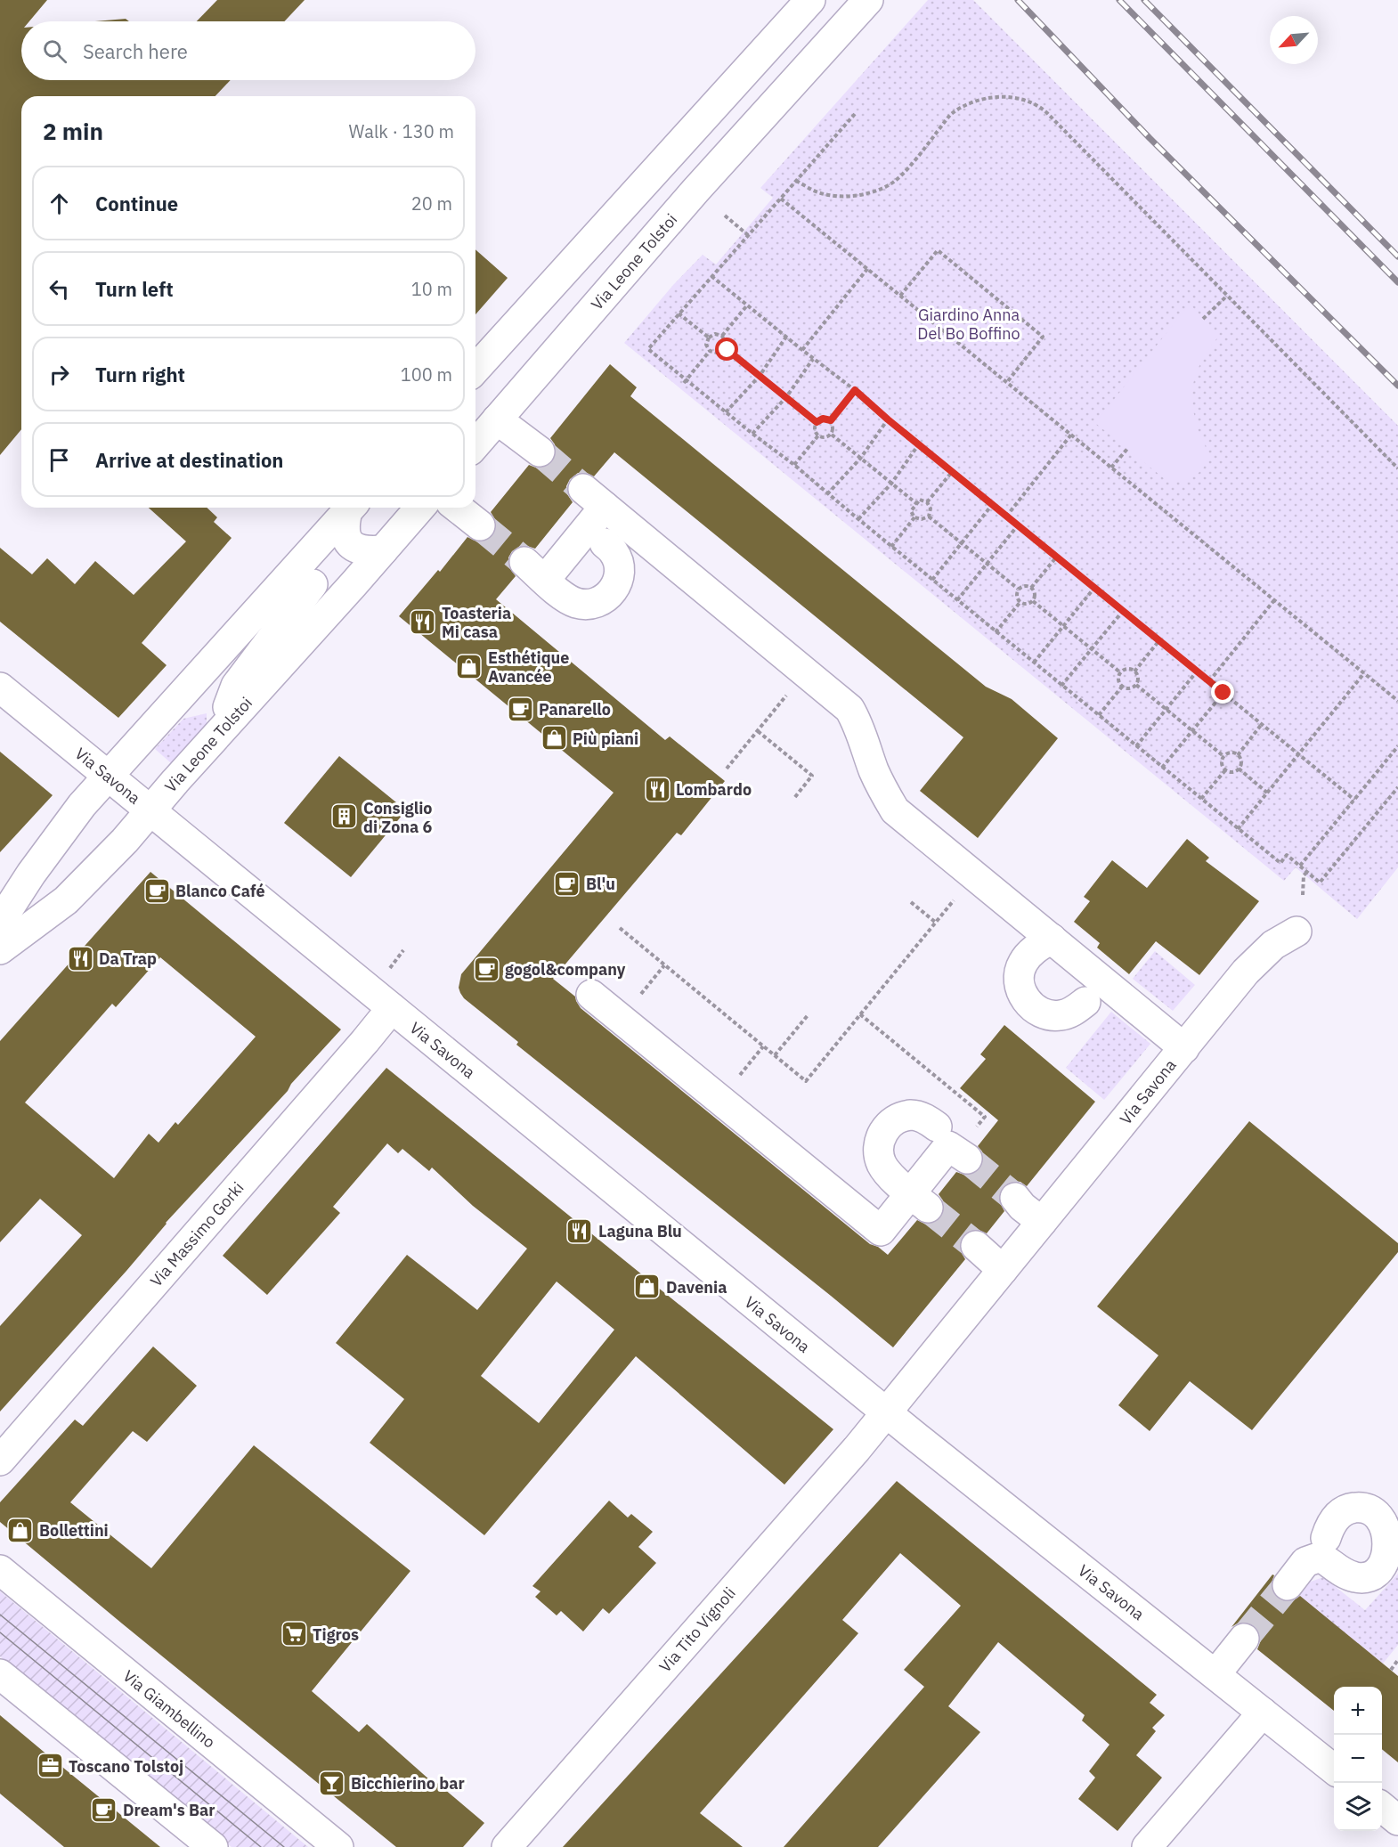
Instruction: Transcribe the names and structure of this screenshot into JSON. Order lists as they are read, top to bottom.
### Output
{
  "streets": {
    "street": [
      "Via Leone Tolstoi",
      "Via Savona",
      "Via Massimo Gorki",
      "Via Tito Vignoli",
      "Via Giambellino"
    ]
  },
  "crossings": [
    ["Via Leone Tolstoi", "Via Savona"],
    ["Via Savona", "Via Massimo Gorki"],
    ["Via Savona", "Via Tito Vignoli"]
  ],
  "parks": ["Giardino Anna Del Bo Boffino"],
  "places": {
    "restaurant": [
      "Toasteria Mi casa",
      "Lombardo",
      "Da Trap",
      "Laguna Blu"
    ],
    "shop": [
      "Esthétique Avancée",
      "Più piani",
      "Davenia",
      "Bollettini"
    ],
    "cafe": [
      "Panarello",
      "Bl'u",
      "Blanco Café",
      "gogol&company",
      "Dream's Bar"
    ],
    "building": ["Consiglio di Zona 6"],
    "supermarket": ["Tigros"],
    "office": ["Toscano Tolstoj"],
    "bar": ["Bicchierino bar"]
  },
  "north": "bottom left",
  "page": {
    "search": "Search here",
    "heading": ["2 min", "Walk · 130 m"],
    "list": [
      ["Continue", "20 m"],
      ["Turn left", "10 m"],
      ["Turn right", "100 m"],
      "Arrive at destination"
    ],
    "map_buttons": ["+", "−"]
  }
}
